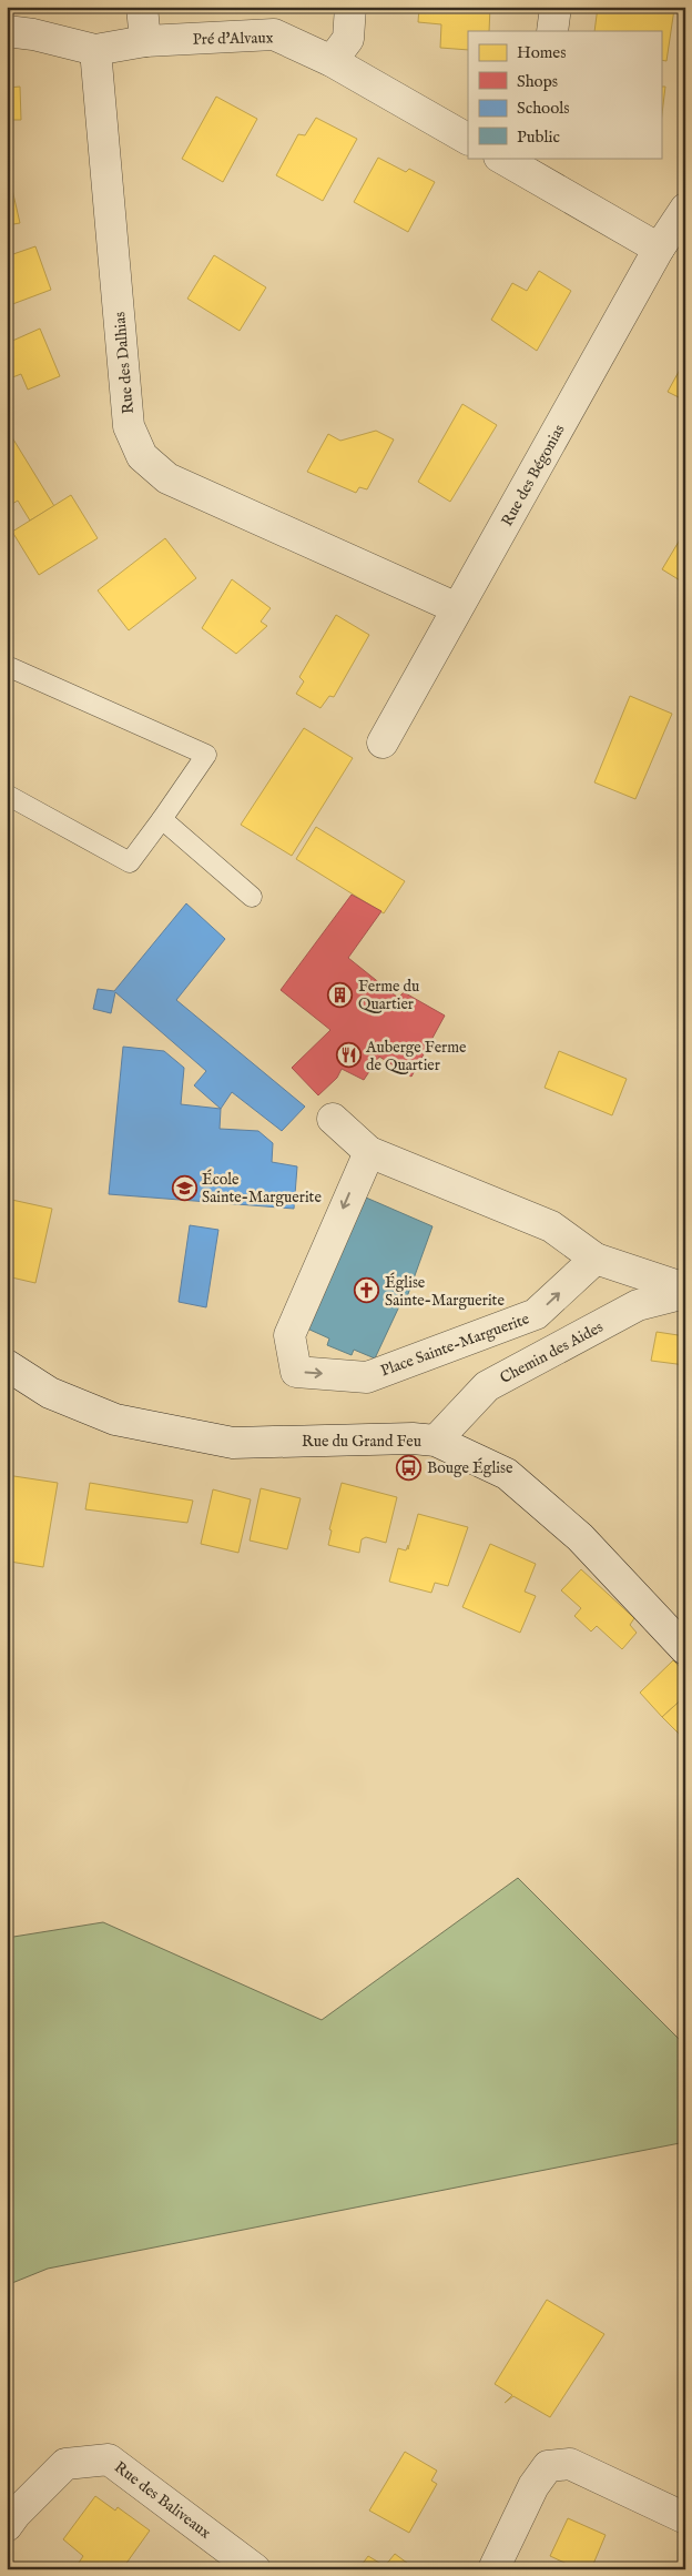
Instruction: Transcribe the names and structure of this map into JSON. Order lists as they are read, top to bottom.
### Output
{
  "streets": {
    "street": [
      "Pré d'Alvaux",
      "Rue des Dalhias",
      "Rue des Bégonias",
      "Place Sainte-Marguerite",
      "Chemin des Aides",
      "Rue du Grand Feu",
      "Rue des Baliveaux"
    ]
  },
  "crossings": [
    ["Pré d'Alvaux", "Rue des Dalhias"],
    ["Rue des Dalhias", "Rue des Bégonias"],
    ["Chemin des Aides", "Rue du Grand Feu"]
  ],
  "places": {
    "building": ["Ferme du Quartier"],
    "restaurant": ["Auberge Ferme de Quartier"],
    "school or university": ["École Sainte-Marguerite"],
    "church": ["Église Sainte-Marguerite"],
    "bus stop": ["Bouge Église"]
  },
  "legend": [
    "Homes",
    "Shops",
    "Schools",
    "Public"
  ]
}
